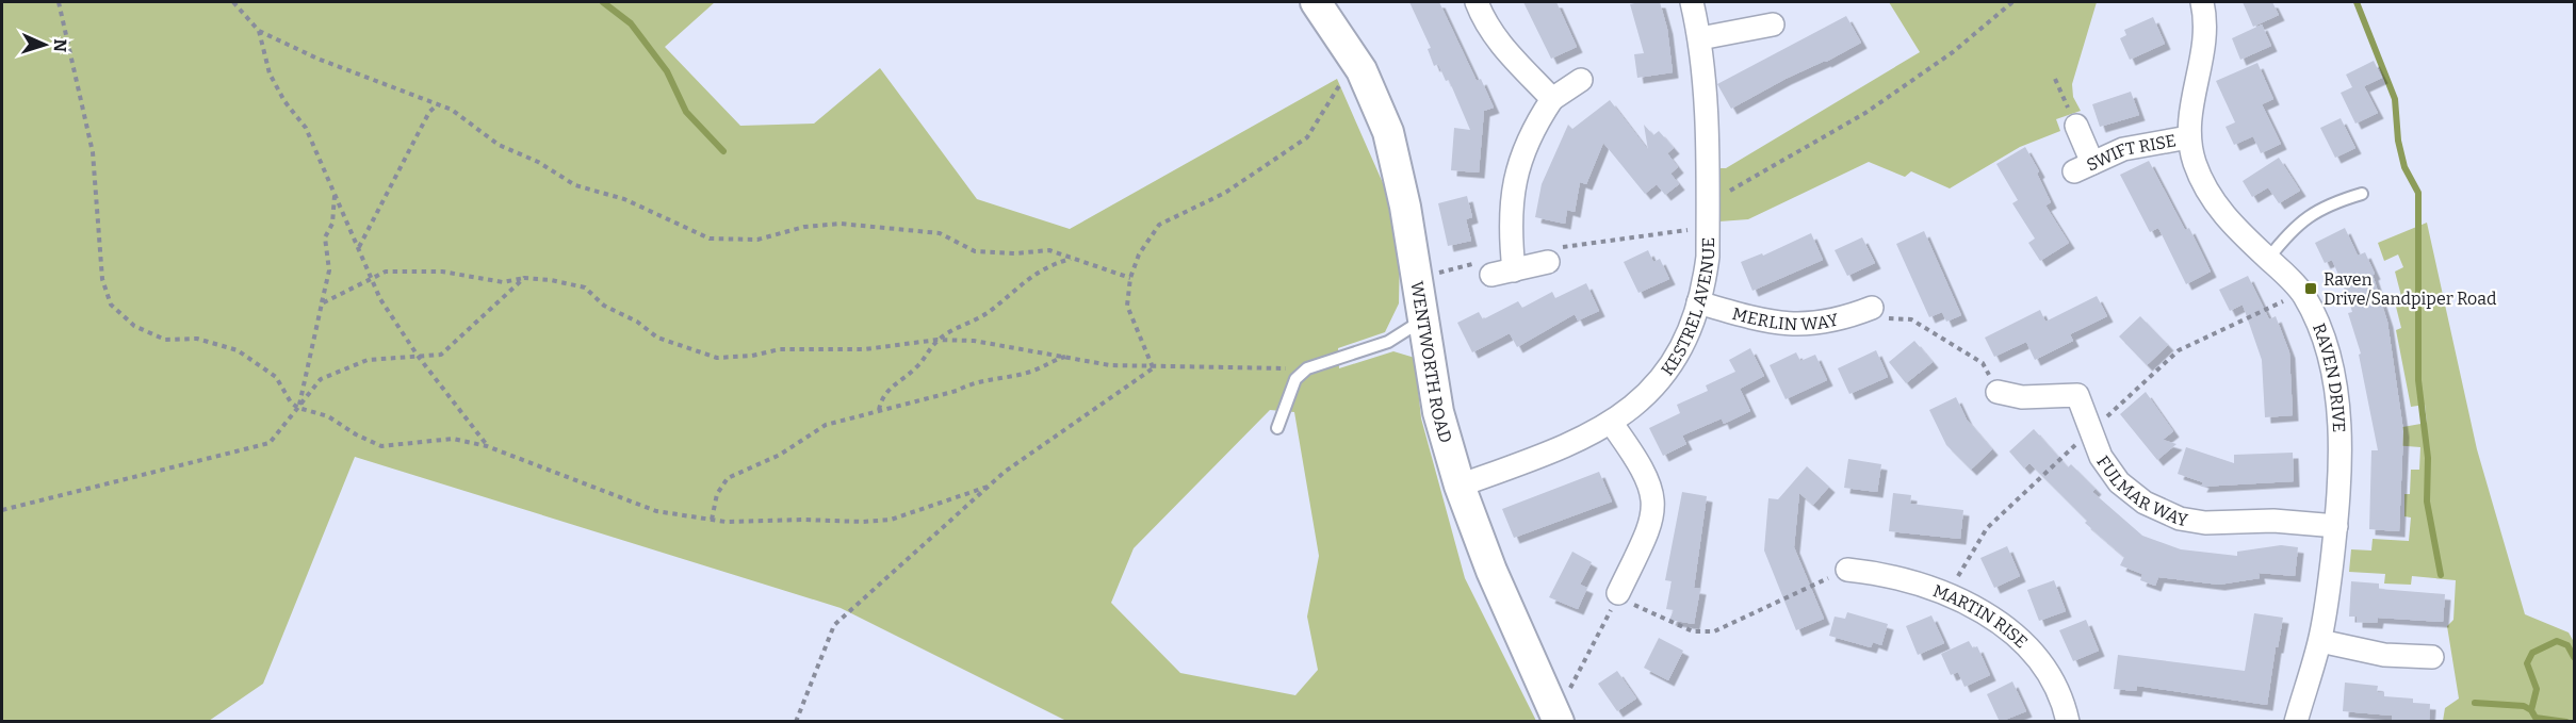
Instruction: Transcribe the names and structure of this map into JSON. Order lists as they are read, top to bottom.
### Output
{
  "streets": {
    "street": [
      "SWIFT RISE",
      "KESTREL AVENUE",
      "MERLIN WAY",
      "WENTWORTH ROAD",
      "RAVEN DRIVE",
      "FULMAR WAY",
      "MARTIN RISE"
    ]
  },
  "crossings": [
    ["SWIFT RISE", "RAVEN DRIVE"],
    ["KESTREL AVENUE", "MERLIN WAY"],
    ["KESTREL AVENUE", "WENTWORTH ROAD"],
    ["RAVEN DRIVE", "FULMAR WAY"]
  ],
  "places": {
    "transit": ["Raven Drive/Sandpiper Road"]
  },
  "north": "right"
}
